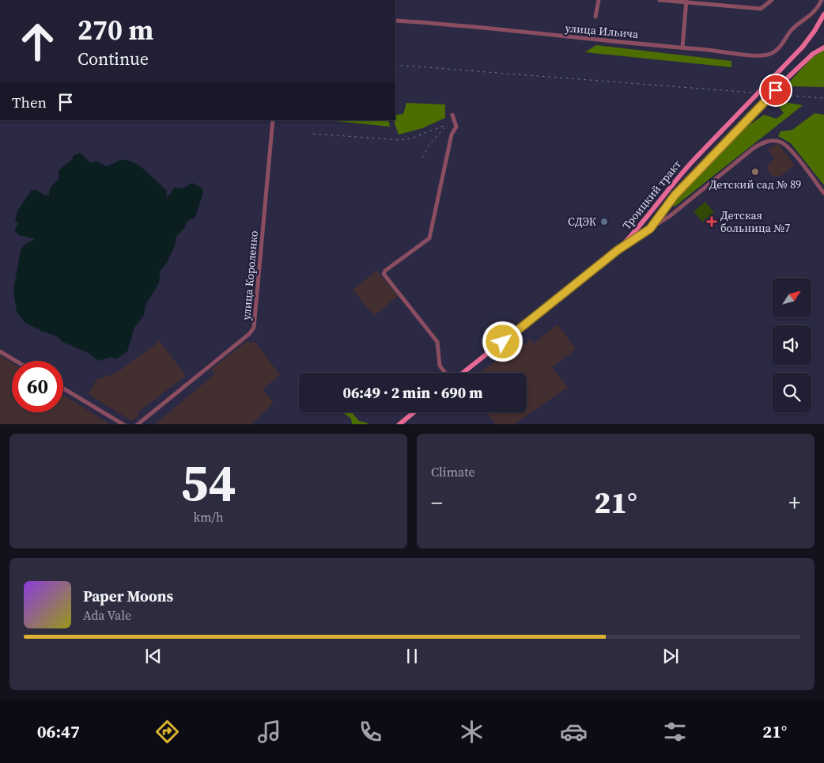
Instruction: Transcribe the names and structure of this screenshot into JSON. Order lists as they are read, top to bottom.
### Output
{
  "streets": {
    "main road": ["Троицкий тракт"],
    "street": ["улица Ильича", "улица Короленко"]
  },
  "places": {
    "other": ["Детский сад № 89", "СДЭК"],
    "health": ["Детская больница №7"]
  },
  "north": "top right",
  "page": {
    "turn": ["270 m", "Continue"],
    "then": "Then",
    "limit": "60",
    "trip": "06:49 · 2 min · 690 m",
    "tile": [
      ["54", "km/h"],
      "Climate"
    ],
    "heat": ["−", "21°", "+"],
    "song": ["Paper Moons", "Ada Vale"],
    "tabs": ["06:47", "21°"]
  }
}
